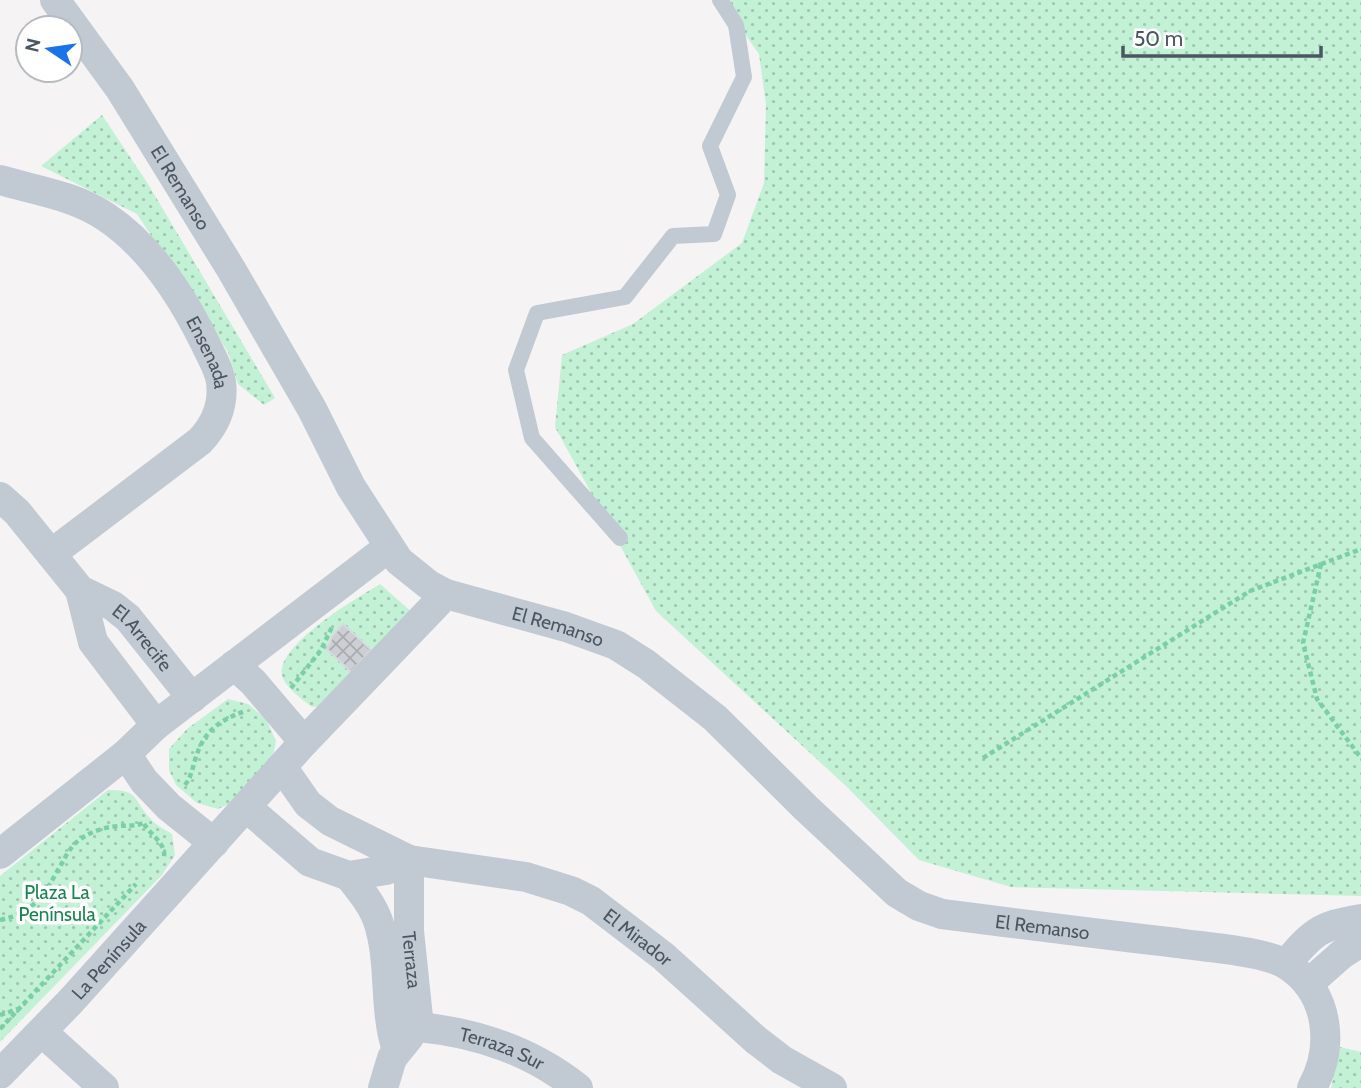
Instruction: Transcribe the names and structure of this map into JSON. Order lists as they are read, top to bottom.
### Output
{
  "streets": {
    "street": [
      "El Remanso",
      "Ensenada",
      "El Arrecife",
      "El Mirador",
      "La Península",
      "Terraza",
      "Terraza Sur"
    ]
  },
  "crossings": [
    ["El Remanso", "La Península"],
    ["Ensenada", "El Arrecife"],
    ["El Mirador", "La Península"],
    ["El Mirador", "Terraza"],
    ["Terraza", "Terraza Sur"]
  ],
  "parks": ["Plaza La Península"],
  "scale_bar": "50 m",
  "north": "left"
}
